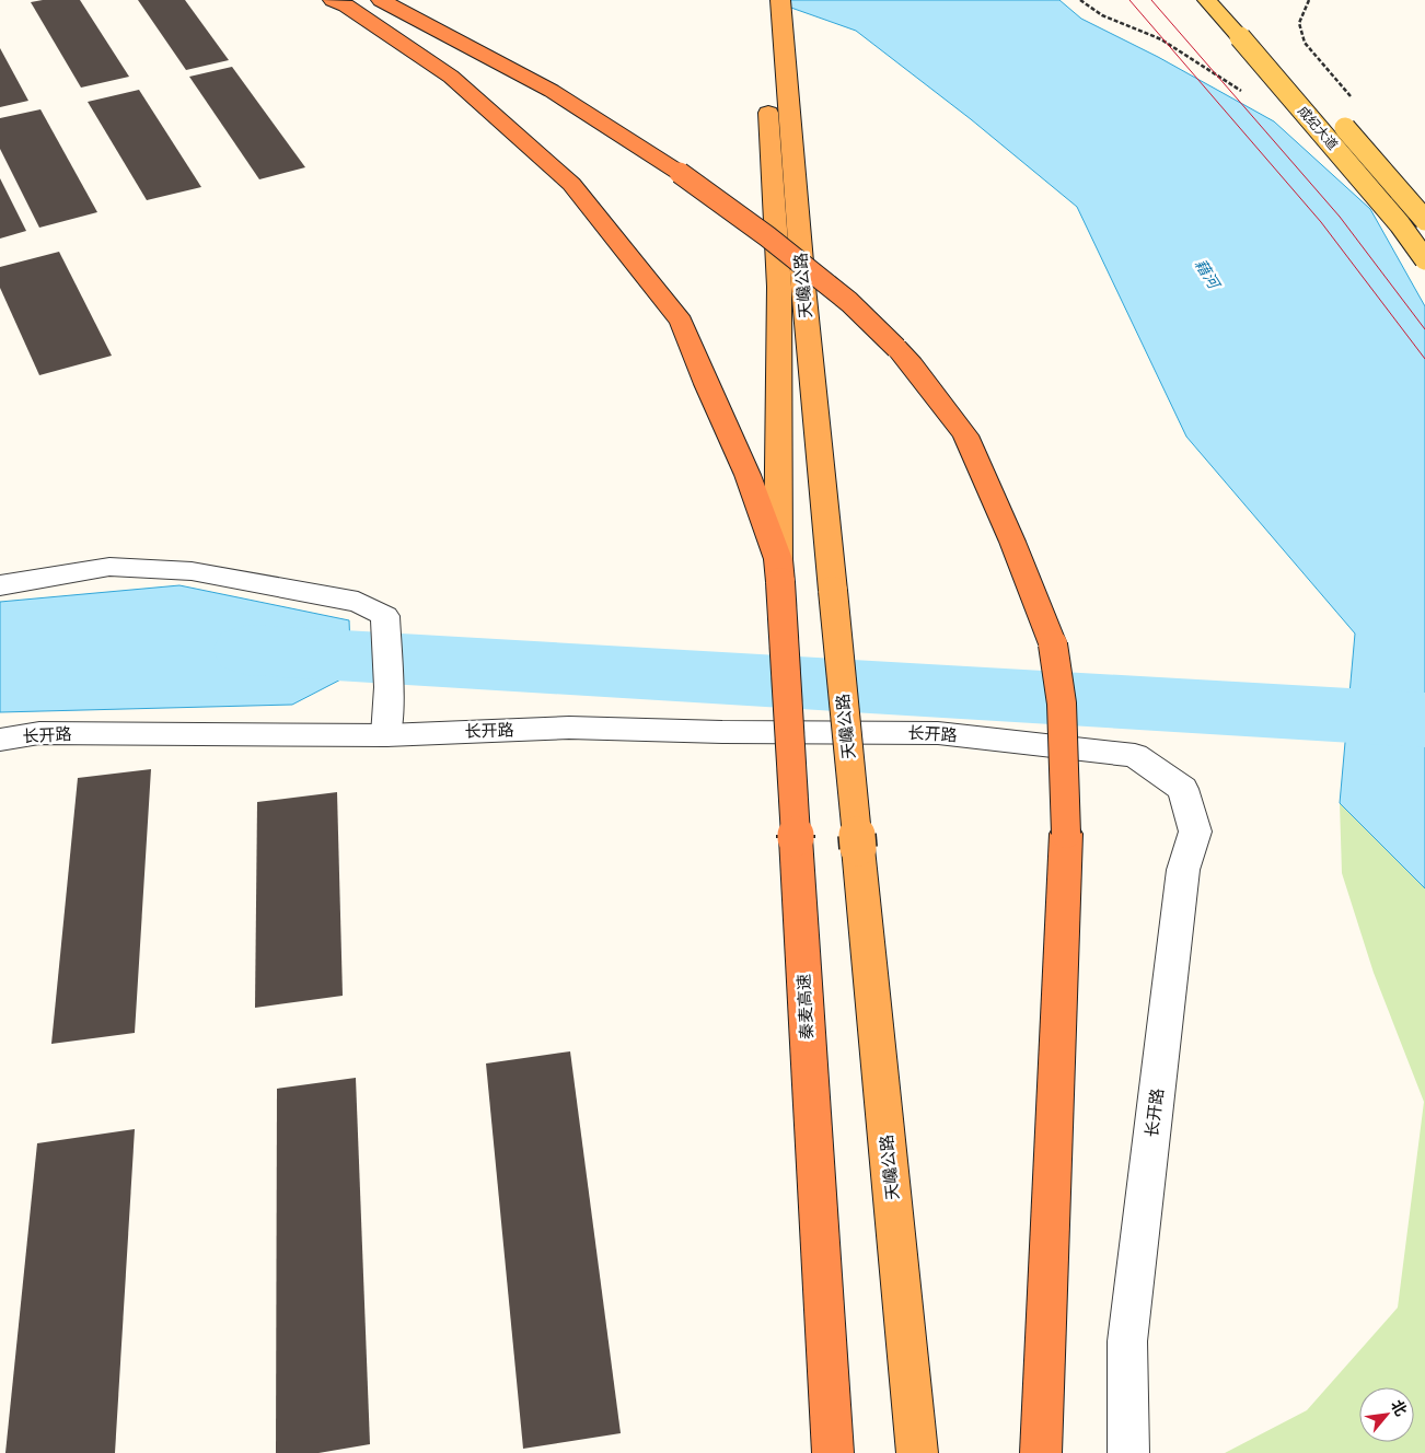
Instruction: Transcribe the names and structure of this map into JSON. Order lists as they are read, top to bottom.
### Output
{
  "streets": {
    "highway": ["天巉公路", "秦麦高速"],
    "main road": ["成纪大道"],
    "street": ["长开路"]
  },
  "crossings": [
    ["天巉公路", "秦麦高速"]
  ],
  "water": ["藉河"],
  "north": "top right"
}
